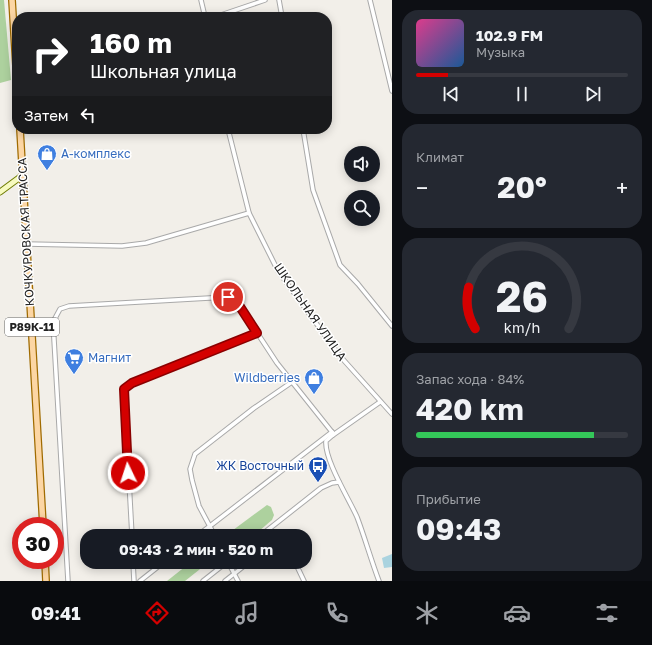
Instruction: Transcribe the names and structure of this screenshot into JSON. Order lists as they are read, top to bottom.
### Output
{
  "streets": {
    "main road": ["КОЧКУРОВСКАЯ ТРАССА", "Р89К-11"],
    "street": ["ШКОЛЬНАЯ УЛИЦА"]
  },
  "places": {
    "shop": ["А-комплекс", "Wildberries"],
    "supermarket": ["Магнит"],
    "bus stop": ["ЖК Восточный"]
  },
  "page": {
    "turn": ["160 m", "Школьная улица"],
    "song": ["102.9 FM", "Музыка"],
    "then": "Затем",
    "tile": [
      "Климат",
      ["Запас хода · 84%", "420 km"],
      ["Прибытие", "09:43"]
    ],
    "heat": ["−", "20°", "+"],
    "limit": "30",
    "trip": "09:43 · 2 мин · 520 m",
    "tabs": "09:41",
    "gauge": ["26", "km/h"]
  }
}
